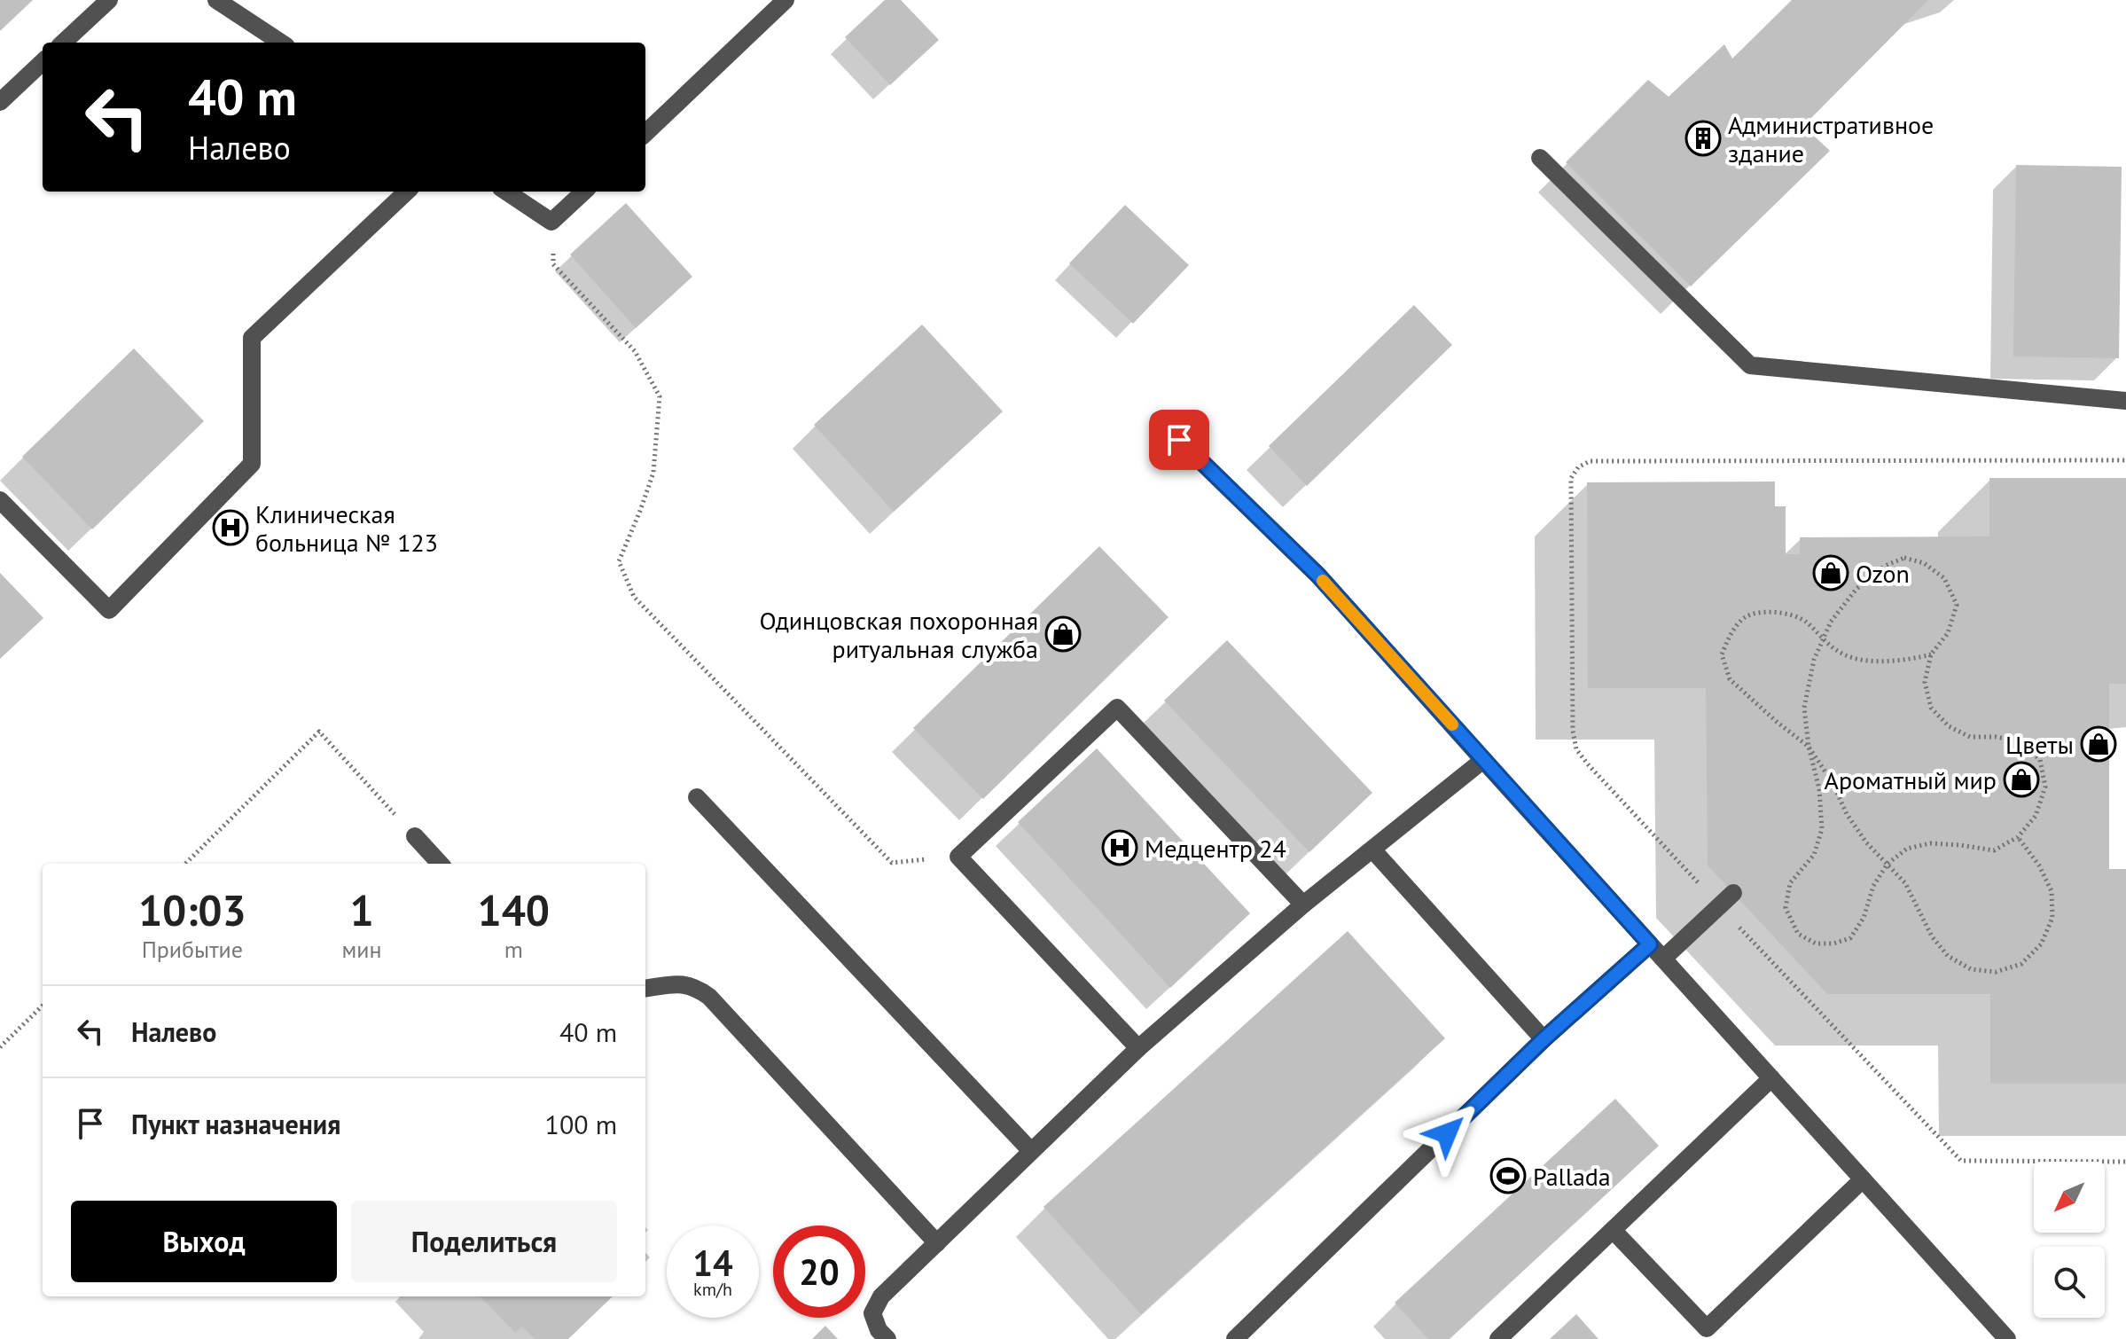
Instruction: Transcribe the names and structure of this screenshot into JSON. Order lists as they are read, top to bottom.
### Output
{
  "places": {
    "building": ["Административное здание"],
    "hospital": ["Клиническая больница № 123", "Медцентр 24"],
    "shop": [
      "Ozon",
      "Одинцовская похоронная ритуальная служба",
      "Цветы",
      "Ароматный мир"
    ],
    "sports": ["Pallada"]
  },
  "north": "bottom left",
  "page": {
    "turn": ["40 m", "Налево"],
    "eta": [
      "10:03",
      "Прибытие",
      "1",
      "мин",
      "140",
      "m"
    ],
    "list": [
      {
        "name": "Налево",
        "value": "40 m"
      },
      {
        "name": "Пункт назначения",
        "value": "100 m"
      }
    ],
    "buttons": ["Выход", "Поделиться"],
    "speed": "14 km/h",
    "limit": "20"
  }
}
